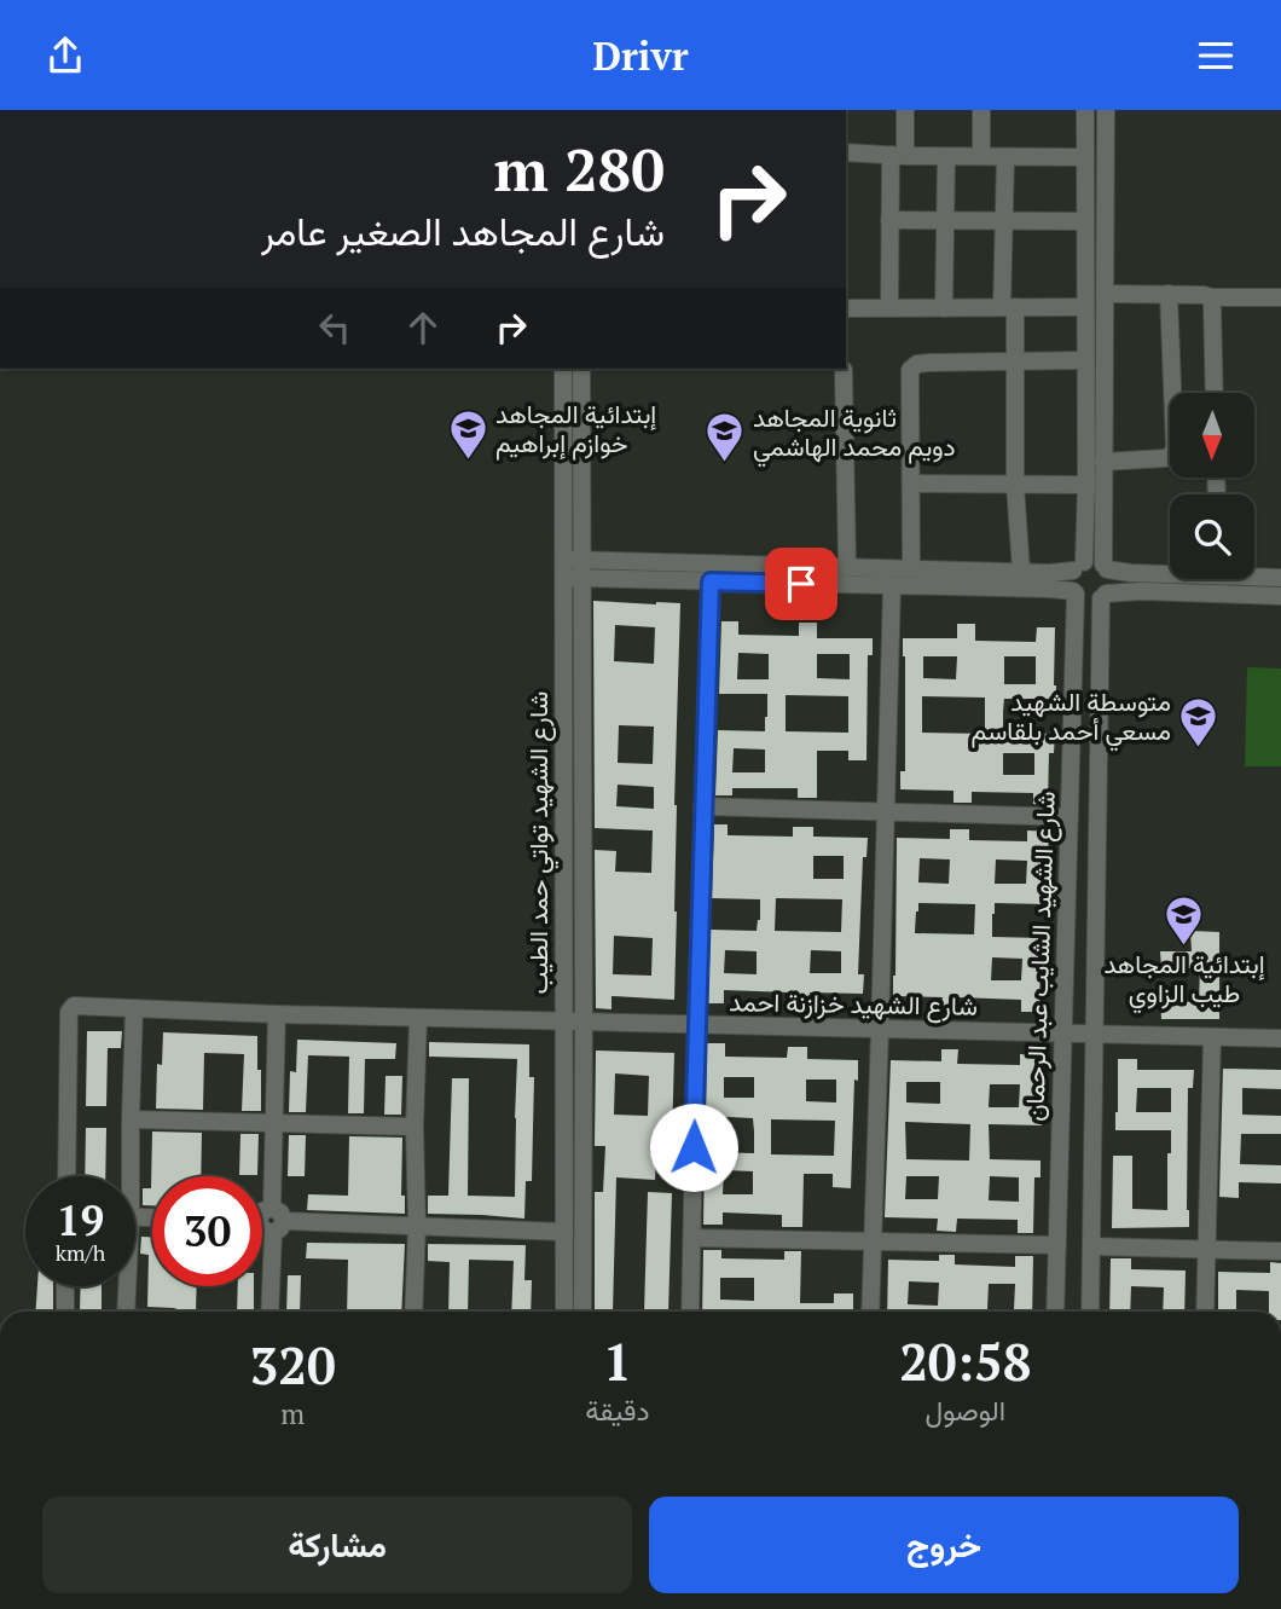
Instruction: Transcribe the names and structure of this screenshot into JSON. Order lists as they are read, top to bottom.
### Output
{
  "streets": {
    "street": ["شارع الشهيد تواتي حمد الطيب", "شارع الشهيد الشايب عبد الرحمان", "شارع الشهيد خزازنة احمد"]
  },
  "crossings": [
    ["شارع الشهيد تواتي حمد الطيب", "شارع الشهيد خزازنة احمد"],
    ["شارع الشهيد الشايب عبد الرحمان", "شارع الشهيد خزازنة احمد"]
  ],
  "places": {
    "school or university": [
      "إبتدائية المجاهد خوازم إبراهيم",
      "ثانوية المجاهد دويم محمد الهاشمي",
      "متوسطة الشهيد مسعي أحمد بلقاسم",
      "إبتدائية المجاهد طيب الزاوي"
    ]
  },
  "north": "bottom",
  "page": {
    "header": "Drivr",
    "turn": ["280 m", "شارع المجاهد الصغير عامر"],
    "speed": "19 km/h",
    "limit": "30",
    "eta": [
      "20:58",
      "الوصول",
      "1",
      "دقيقة",
      "320",
      "m"
    ],
    "buttons": ["خروج", "مشاركة"]
  }
}
